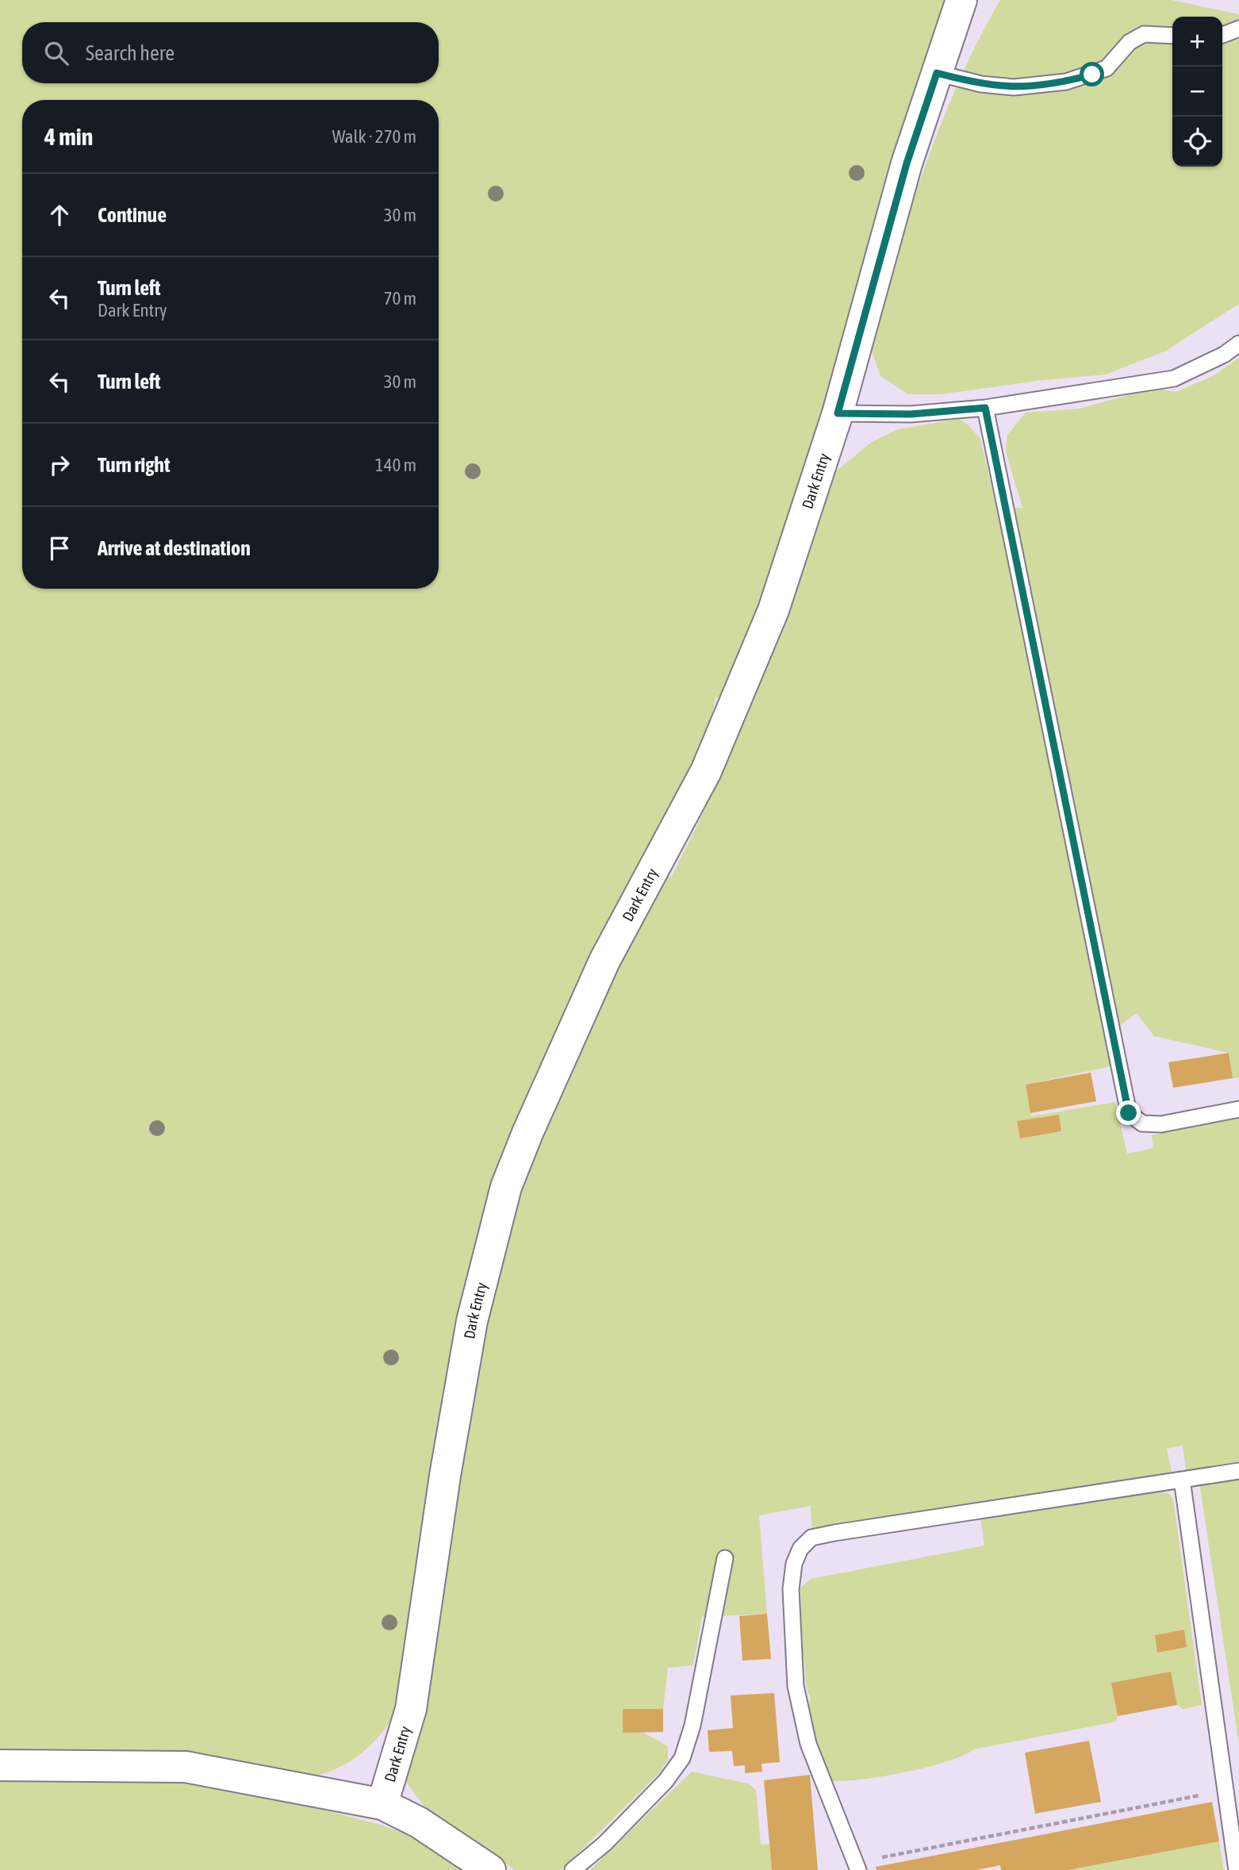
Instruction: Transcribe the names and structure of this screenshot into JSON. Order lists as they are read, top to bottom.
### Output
{
  "streets": {
    "street": ["Dark Entry"]
  },
  "page": {
    "map_buttons": ["+", "−"],
    "search": "Search here",
    "heading": ["4 min", "Walk · 270 m"],
    "list": [
      ["Continue", "30 m"],
      ["Turn left", "Dark Entry", "70 m"],
      ["Turn left", "30 m"],
      ["Turn right", "140 m"],
      "Arrive at destination"
    ]
  }
}
